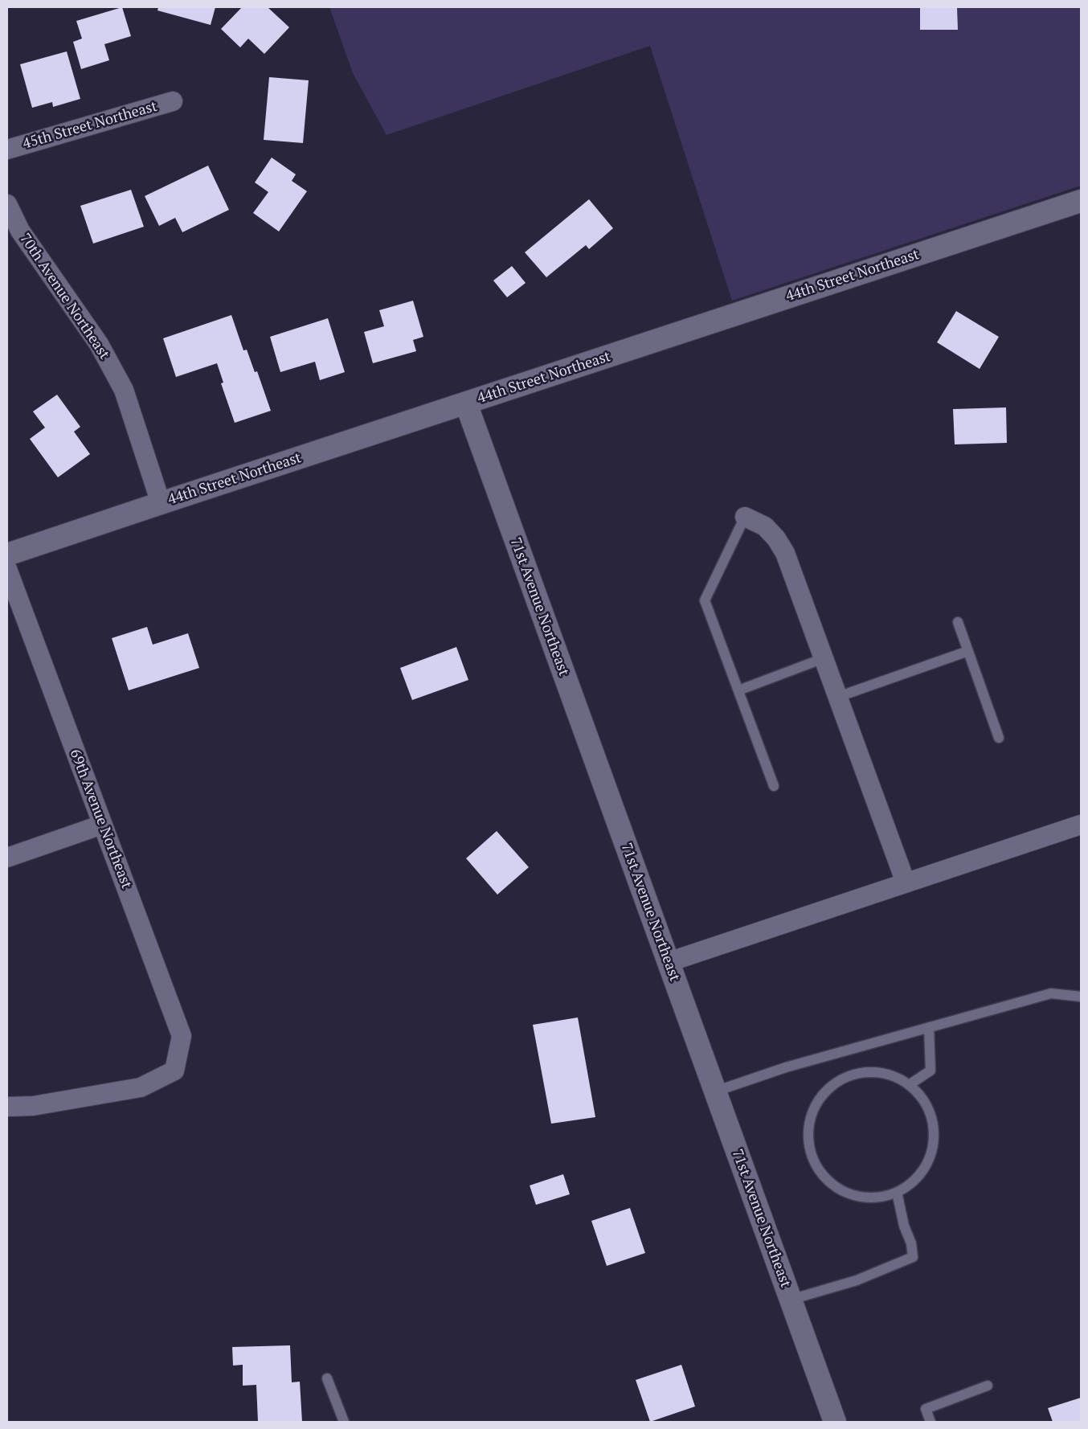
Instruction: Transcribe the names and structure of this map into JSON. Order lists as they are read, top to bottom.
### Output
{
  "streets": {
    "street": [
      "45th Street Northeast",
      "44th Street Northeast",
      "70th Avenue Northeast",
      "71st Avenue Northeast",
      "69th Avenue Northeast"
    ]
  },
  "crossings": [
    ["44th Street Northeast", "70th Avenue Northeast"],
    ["44th Street Northeast", "71st Avenue Northeast"]
  ]
}
